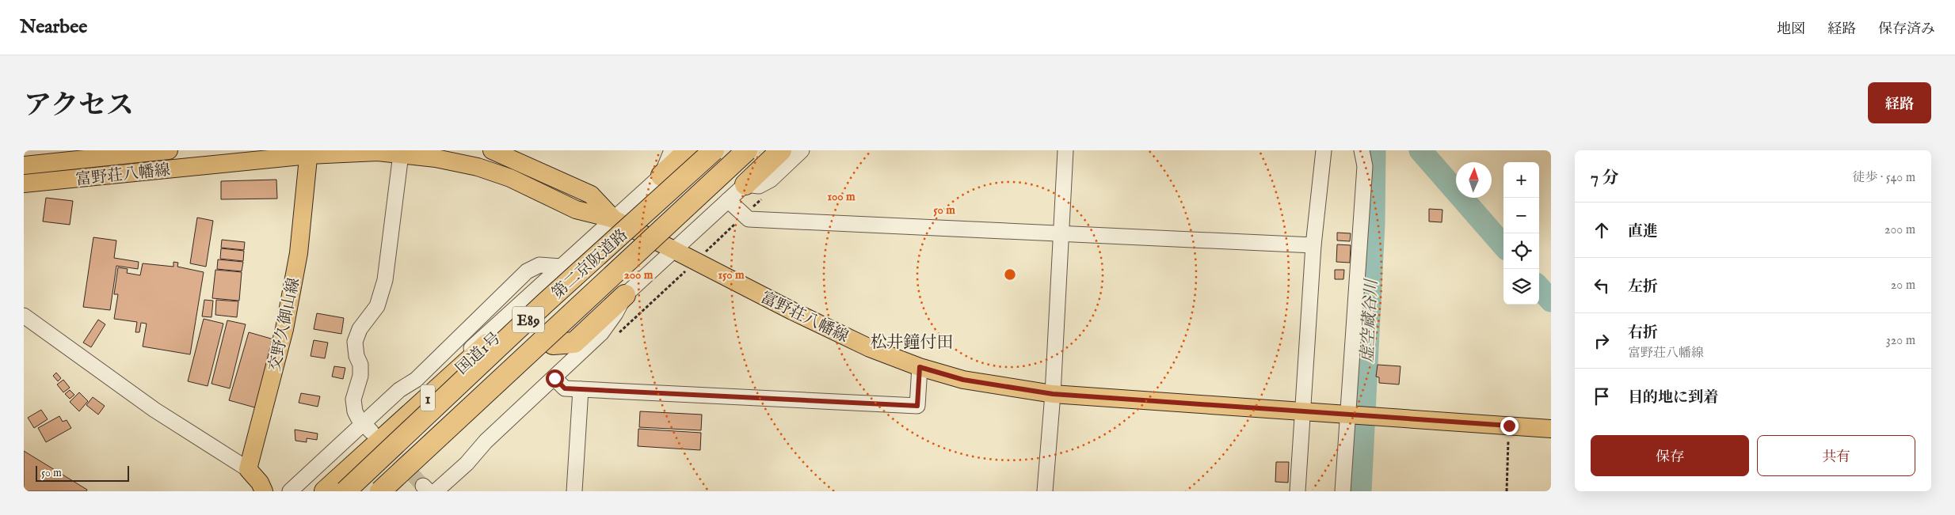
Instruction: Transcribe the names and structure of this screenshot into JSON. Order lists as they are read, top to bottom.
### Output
{
  "streets": {
    "highway": [
      "第二京阪道路",
      "E89",
      "国道1号",
      "1"
    ],
    "main road": ["富野荘八幡線", "交野久御山線"]
  },
  "crossings": [
    ["富野荘八幡線", "交野久御山線"]
  ],
  "districts": ["松井鐘付田"],
  "water": ["虚空蔵谷川"],
  "scale_bar": "50 m",
  "north": "top",
  "page": {
    "header": "Nearbee",
    "nav": ["地図", "経路", "保存済み"],
    "title": "アクセス",
    "buttons": [
      "経路",
      ["保存", "共有"]
    ],
    "heading": ["7 分", "徒歩 · 540 m"],
    "map_buttons": ["+", "−"],
    "list": [
      ["直進", "200 m"],
      ["左折", "20 m"],
      ["右折", "富野荘八幡線", "320 m"],
      "目的地に到着"
    ],
    "scale": "50 m"
  },
  "rings": [
    "100 m",
    "50 m",
    "150 m",
    "200 m"
  ]
}
